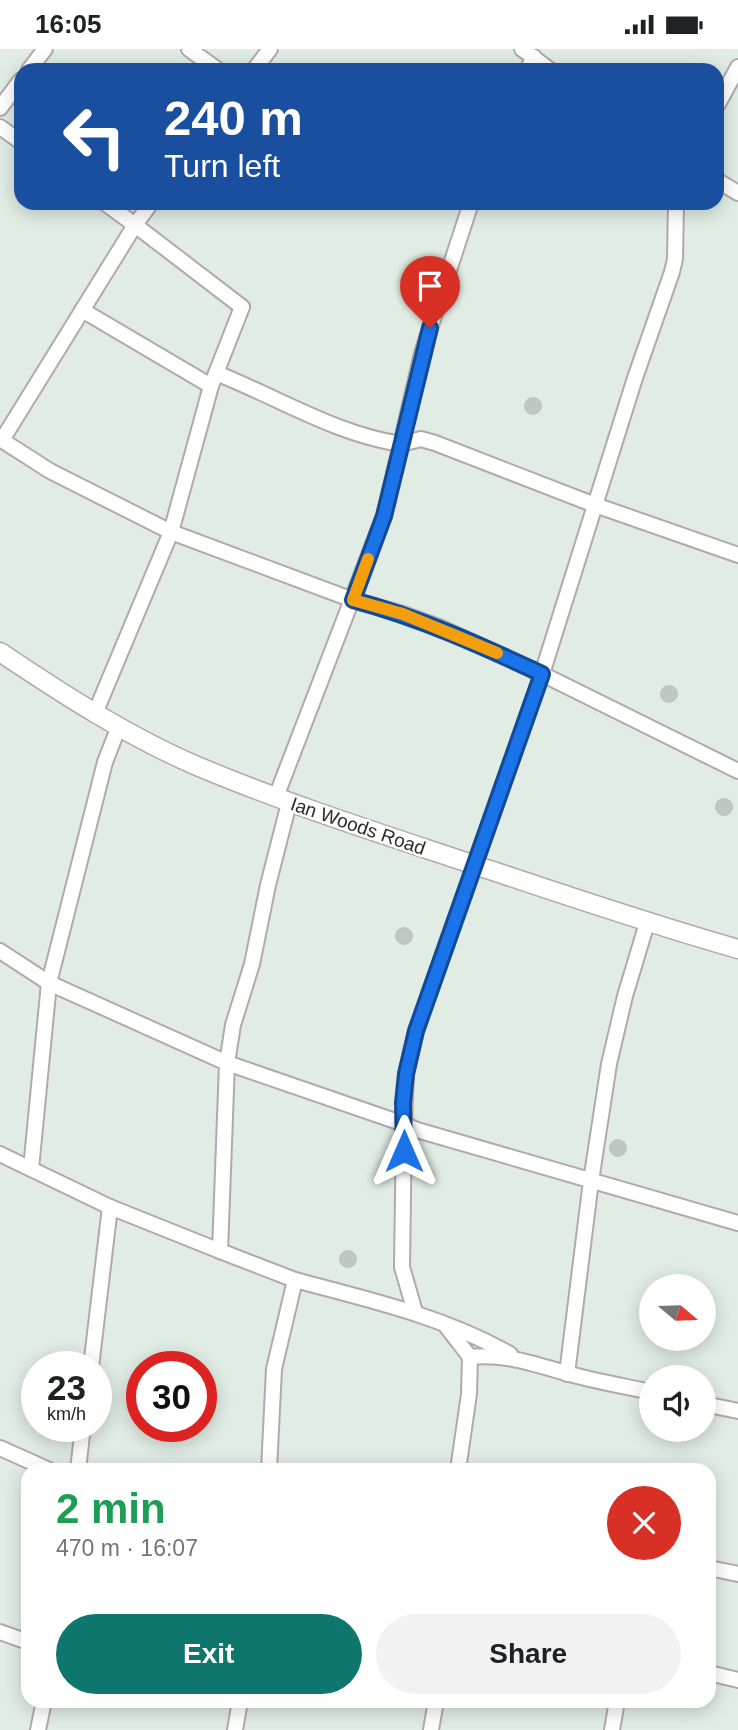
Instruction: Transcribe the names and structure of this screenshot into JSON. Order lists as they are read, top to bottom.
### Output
{
  "streets": {
    "street": ["Ian Woods Road"]
  },
  "north": "right",
  "page": {
    "status": "16:05",
    "turn": ["240 m", "Turn left"],
    "speed": "23 km/h",
    "limit": "30",
    "heading": ["2 min", "470 m · 16:07"],
    "buttons": ["Exit", "Share"]
  }
}
